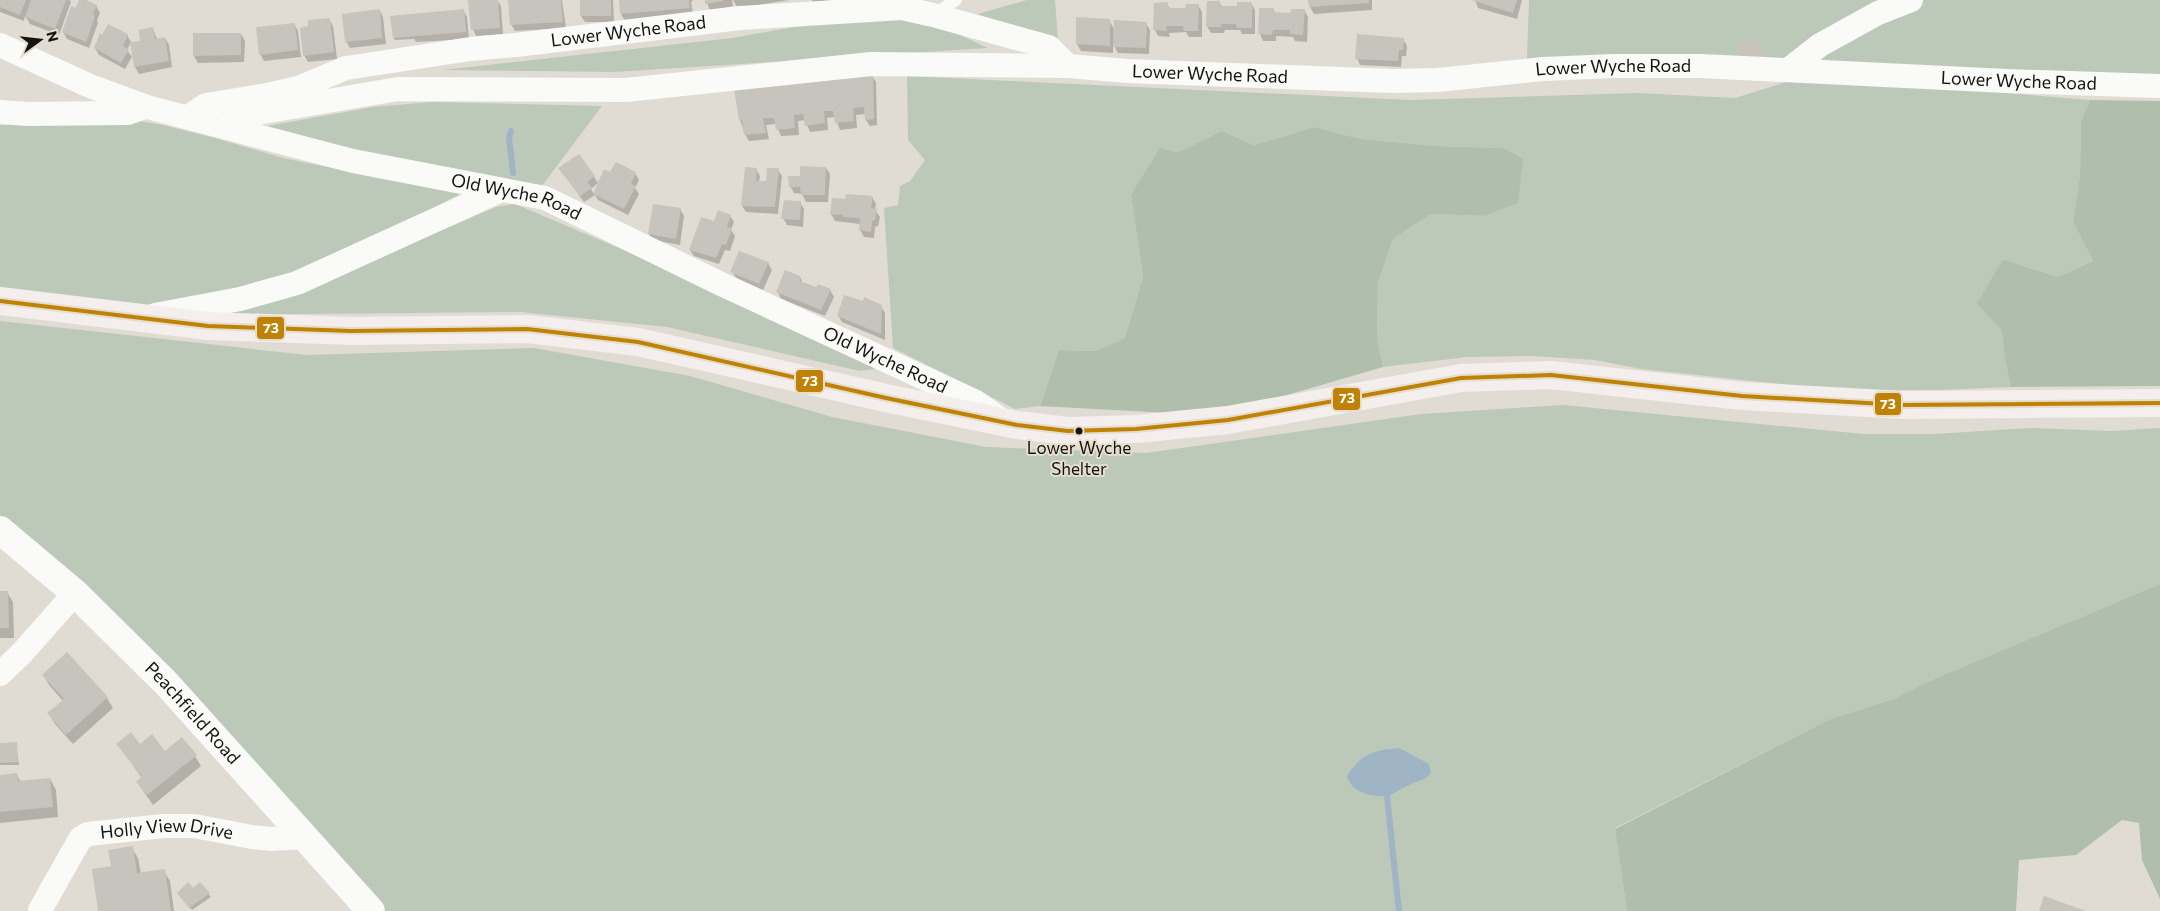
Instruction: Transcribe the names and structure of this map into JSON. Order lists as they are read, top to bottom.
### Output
{
  "streets": {
    "street": [
      "Lower Wyche Road",
      "Old Wyche Road",
      "Peachfield Road",
      "Holly View Drive"
    ]
  },
  "crossings": [
    ["Lower Wyche Road", "Old Wyche Road"],
    ["Peachfield Road", "Holly View Drive"]
  ],
  "places": ["Lower Wyche Shelter"],
  "lines": ["transit line 73"],
  "north": "right"
}
